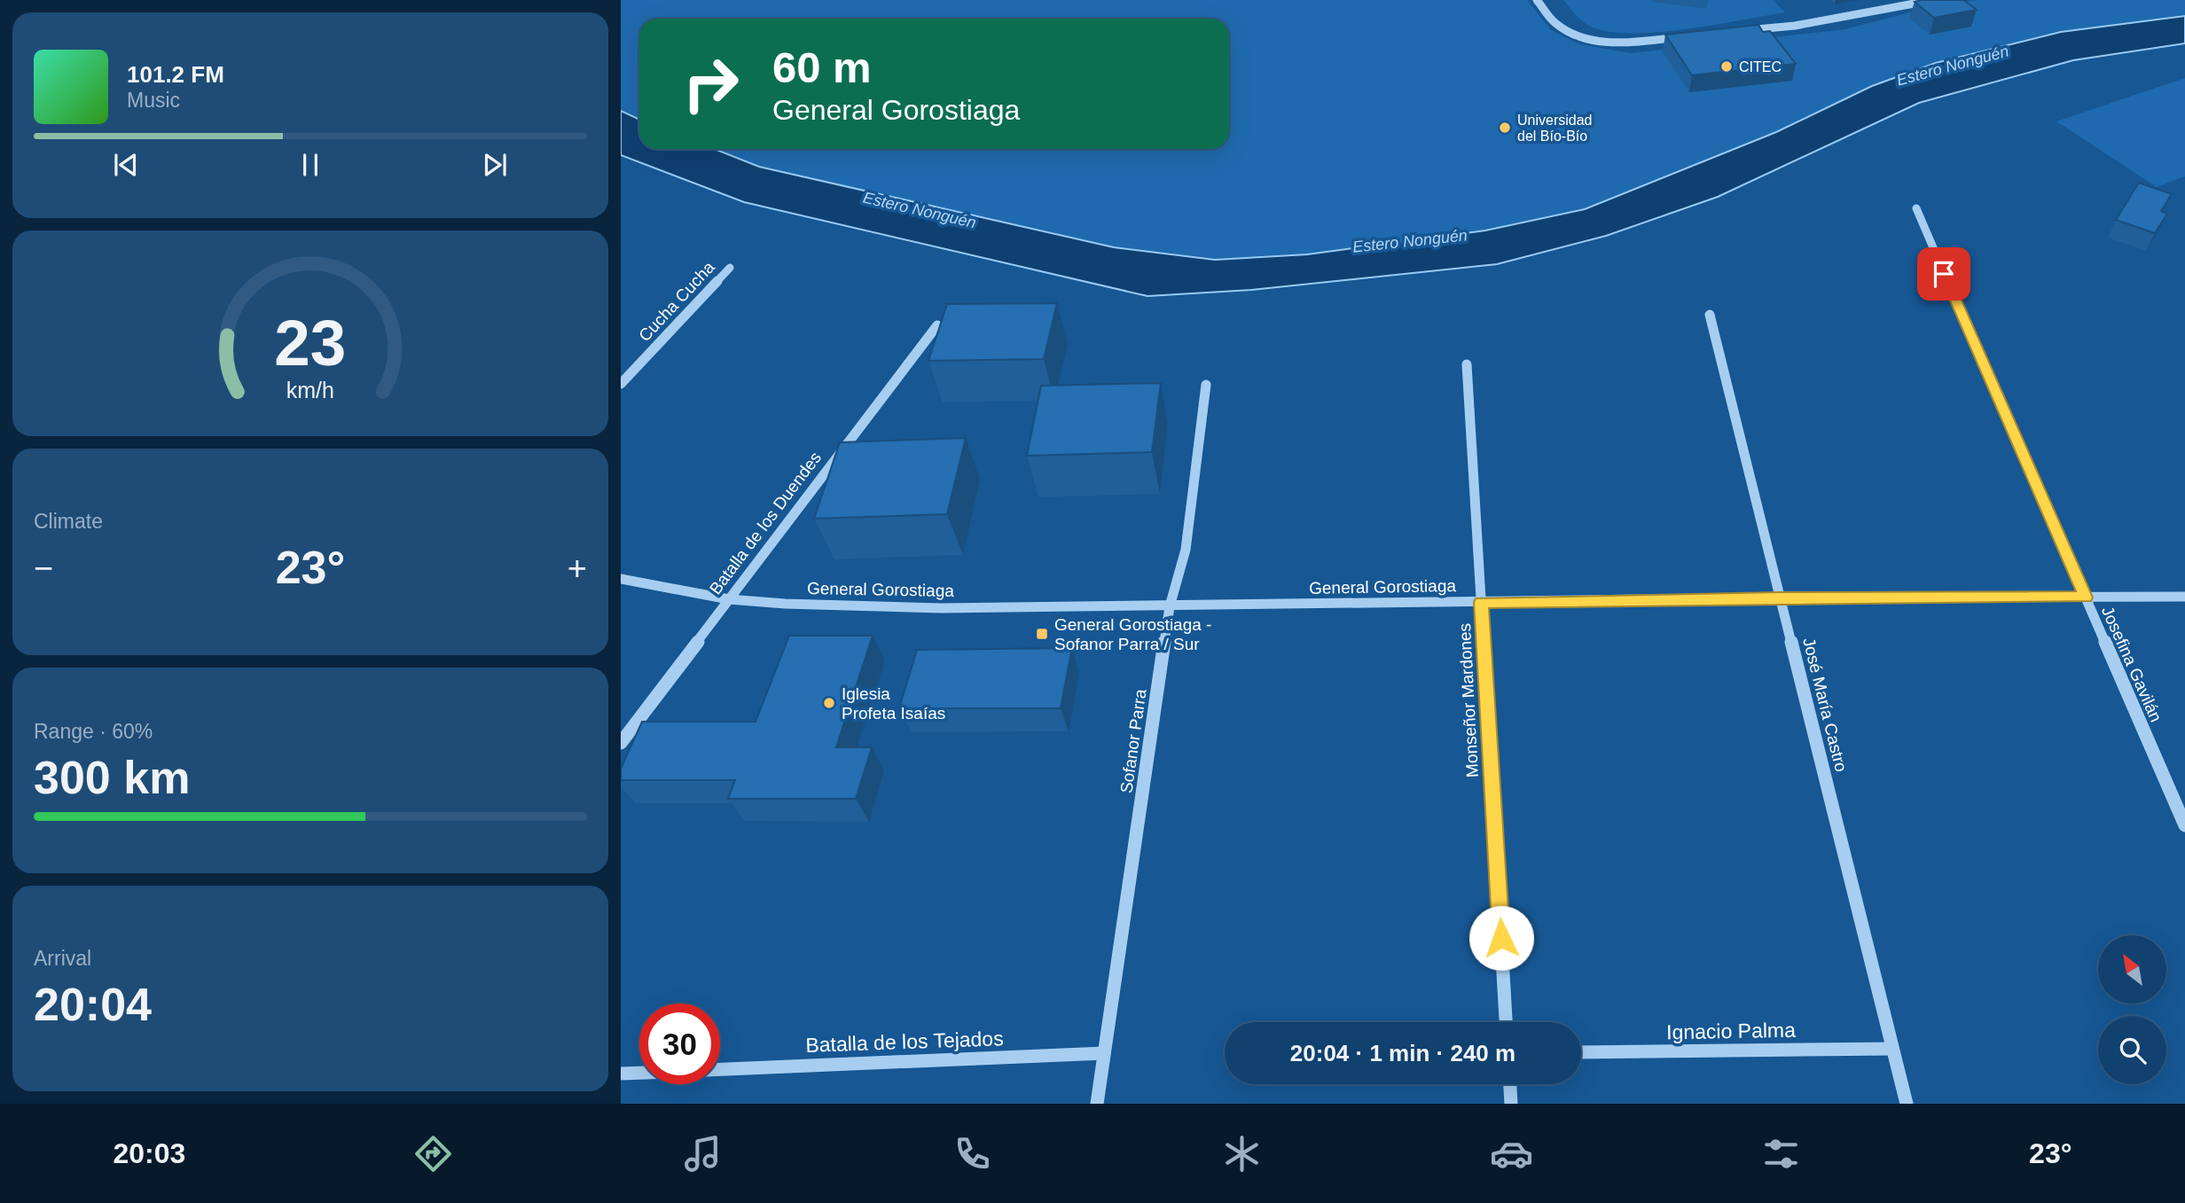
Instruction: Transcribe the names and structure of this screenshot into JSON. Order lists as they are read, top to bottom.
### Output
{
  "streets": {
    "street": [
      "Cucha Cucha",
      "Batalla de los Duendes",
      "General Gorostiaga",
      "Josefina Gavilán",
      "Monseñor Mardones",
      "José María Castro",
      "Sofanor Parra",
      "Ignacio Palma",
      "Batalla de los Tejados"
    ]
  },
  "crossings": [
    ["Batalla de los Duendes", "General Gorostiaga"],
    ["General Gorostiaga", "Josefina Gavilán"],
    ["General Gorostiaga", "Monseñor Mardones"],
    ["General Gorostiaga", "José María Castro"],
    ["General Gorostiaga", "Sofanor Parra"],
    ["José María Castro", "Ignacio Palma"],
    ["Sofanor Parra", "Batalla de los Tejados"]
  ],
  "water": ["Estero Nonguén"],
  "places": {
    "other": ["CITEC", "Universidad del Bío-Bío", "Iglesia Profeta Isaías"],
    "transit": ["General Gorostiaga - Sofanor Parra / Sur"]
  },
  "north": "top left",
  "page": {
    "turn": ["60 m", "General Gorostiaga"],
    "song": ["101.2 FM", "Music"],
    "tile": [
      "Climate",
      ["Range · 60%", "300 km"],
      ["Arrival", "20:04"]
    ],
    "heat": ["−", "23°", "+"],
    "limit": "30",
    "trip": "20:04 · 1 min · 240 m",
    "tabs": ["20:03", "23°"],
    "gauge": ["23", "km/h"]
  }
}
